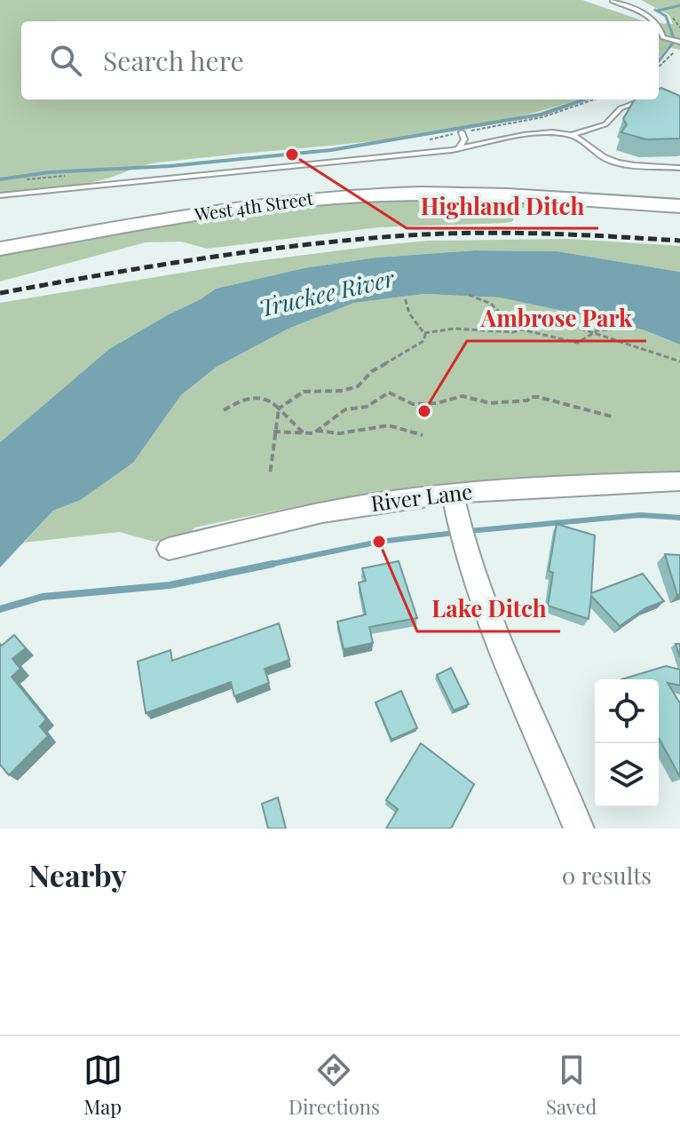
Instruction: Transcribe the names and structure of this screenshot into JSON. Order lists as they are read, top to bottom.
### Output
{
  "streets": {
    "main road": ["West 4th Street"],
    "street": ["River Lane"]
  },
  "water": ["Truckee River"],
  "places": ["Highland Ditch", "Ambrose Park", "Lake Ditch"],
  "page": {
    "search": "Search here",
    "heading": ["Nearby", "0 results"],
    "nav": ["Map", "Directions", "Saved"]
  }
}
